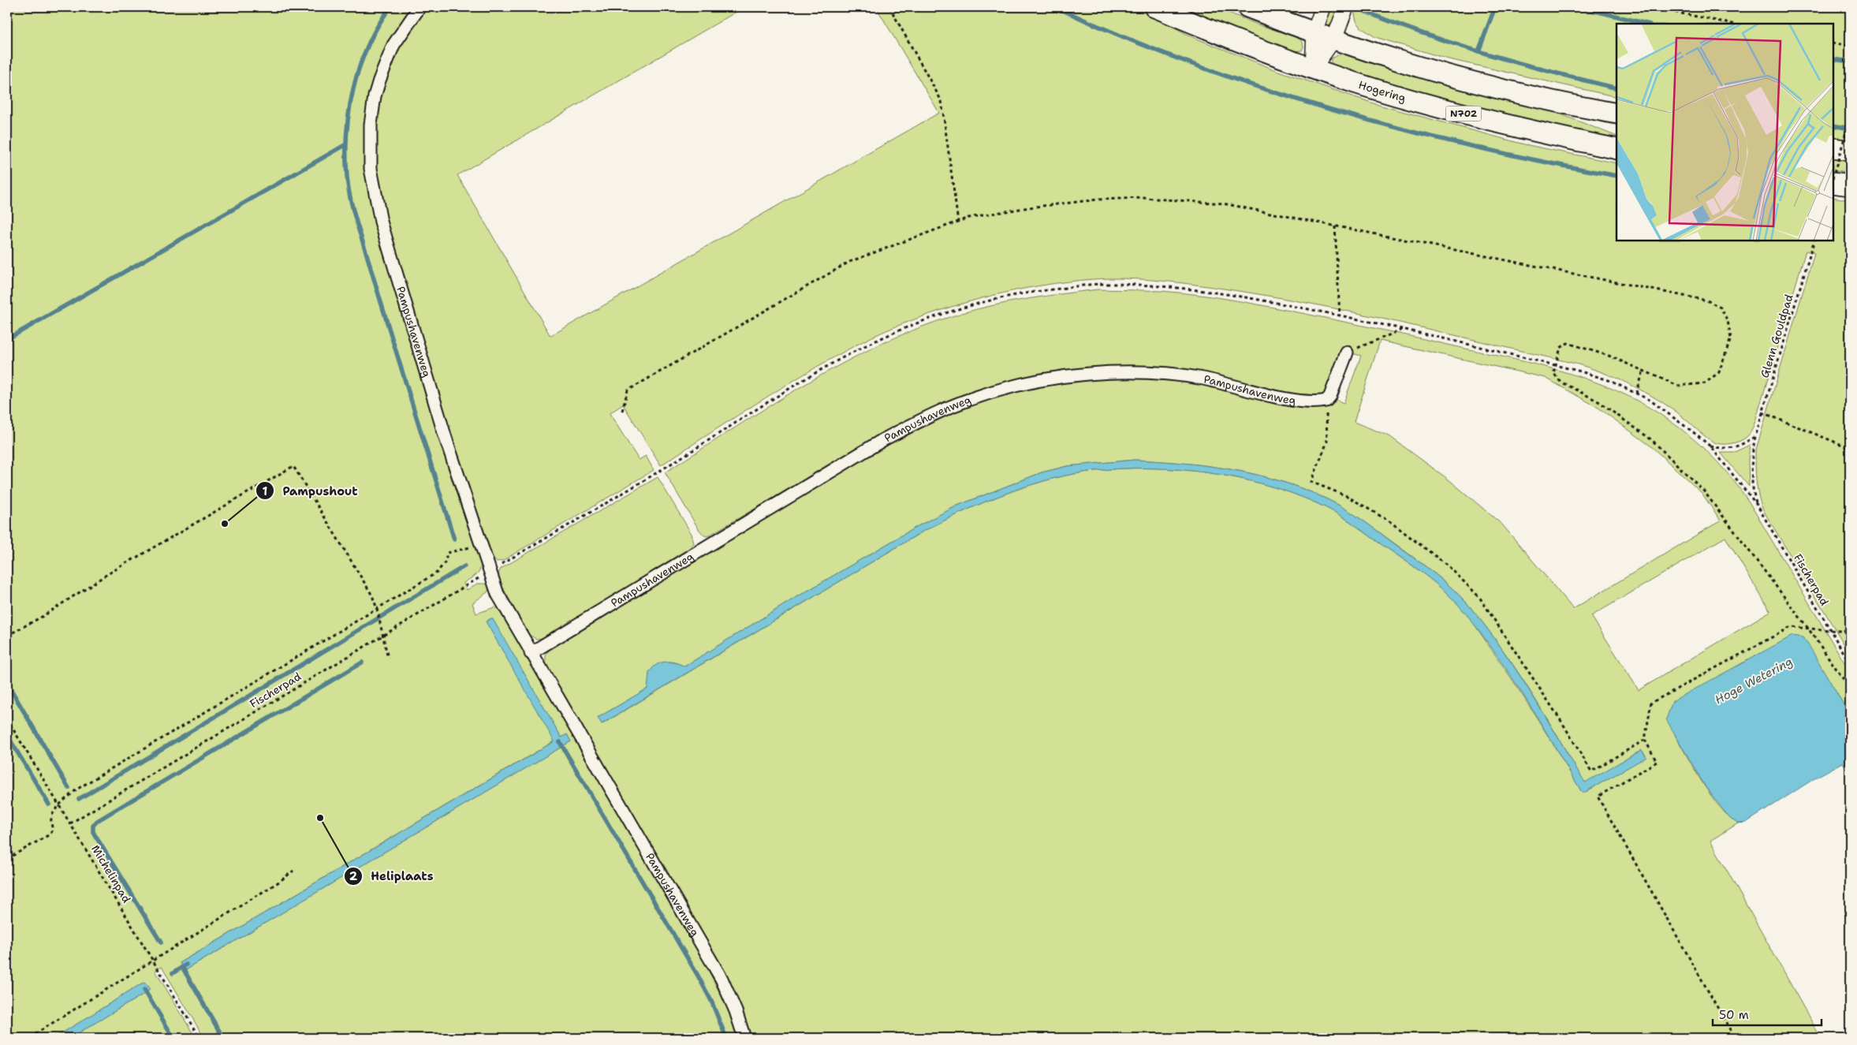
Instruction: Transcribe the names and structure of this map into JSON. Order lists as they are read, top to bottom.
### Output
{
  "streets": {
    "highway": ["Hogering", "N702"],
    "street": ["Pampushavenweg"],
    "path": ["Glenn Gouldpad", "Fischerpad", "Michelinpad"]
  },
  "crossings": [
    ["Pampushavenweg", "Fischerpad"],
    ["Glenn Gouldpad", "Fischerpad"],
    ["Fischerpad", "Michelinpad"]
  ],
  "water": ["Hoge Wetering"],
  "places": ["Pampushout", "Heliplaats"],
  "scale_bar": "50 m"
}
